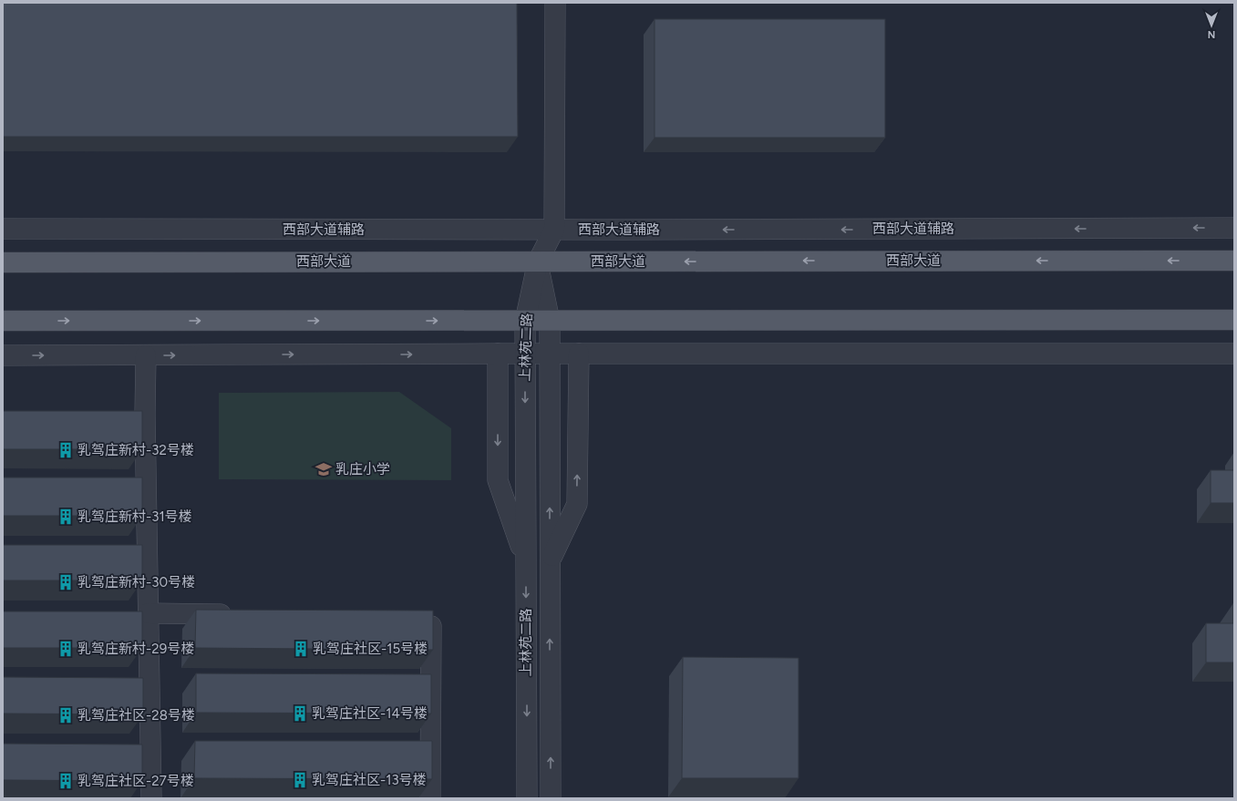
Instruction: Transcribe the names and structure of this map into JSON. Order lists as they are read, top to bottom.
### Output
{
  "streets": {
    "main road": ["西部大道"],
    "street": ["西部大道辅路", "上林苑二路"]
  },
  "crossings": [
    ["西部大道", "上林苑二路"]
  ],
  "places": {
    "building": [
      "乳驾庄新村-32号楼",
      "乳驾庄新村-31号楼",
      "乳驾庄新村-30号楼",
      "乳驾庄新村-29号楼",
      "乳驾庄社区-15号楼",
      "乳驾庄社区-14号楼",
      "乳驾庄社区-28号楼",
      "乳驾庄社区-13号楼",
      "乳驾庄社区-27号楼"
    ],
    "school or university": ["乳庄小学"]
  },
  "north": "bottom"
}
